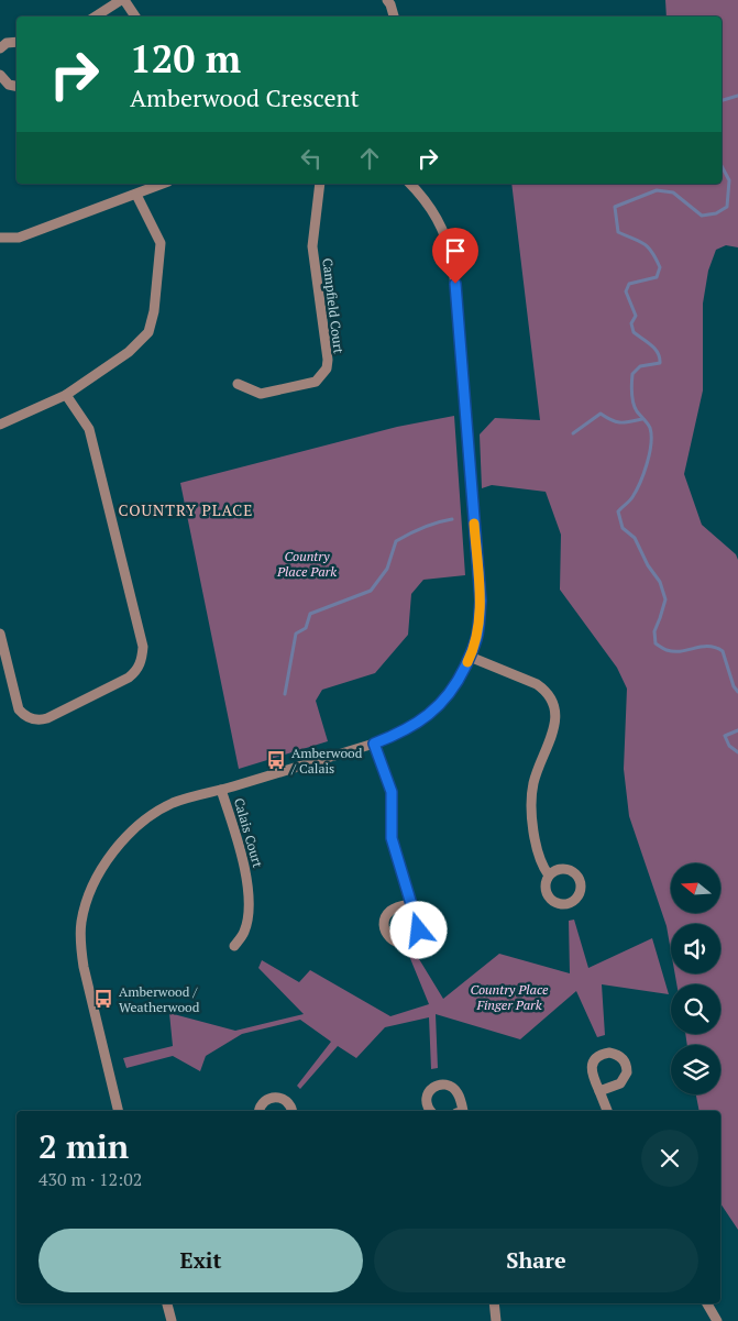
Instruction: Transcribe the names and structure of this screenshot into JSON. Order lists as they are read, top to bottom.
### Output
{
  "streets": {
    "street": ["Campfield Court", "Calais Court"]
  },
  "districts": ["COUNTRY PLACE"],
  "parks": ["Country Place Park", "Country Place Finger Park"],
  "places": {
    "bus stop": ["Amberwood / Calais", "Amberwood / Weatherwood"]
  },
  "north": "left",
  "page": {
    "turn": ["120 m", "Amberwood Crescent"],
    "heading": ["2 min", "430 m · 12:02"],
    "buttons": ["Exit", "Share"]
  }
}
